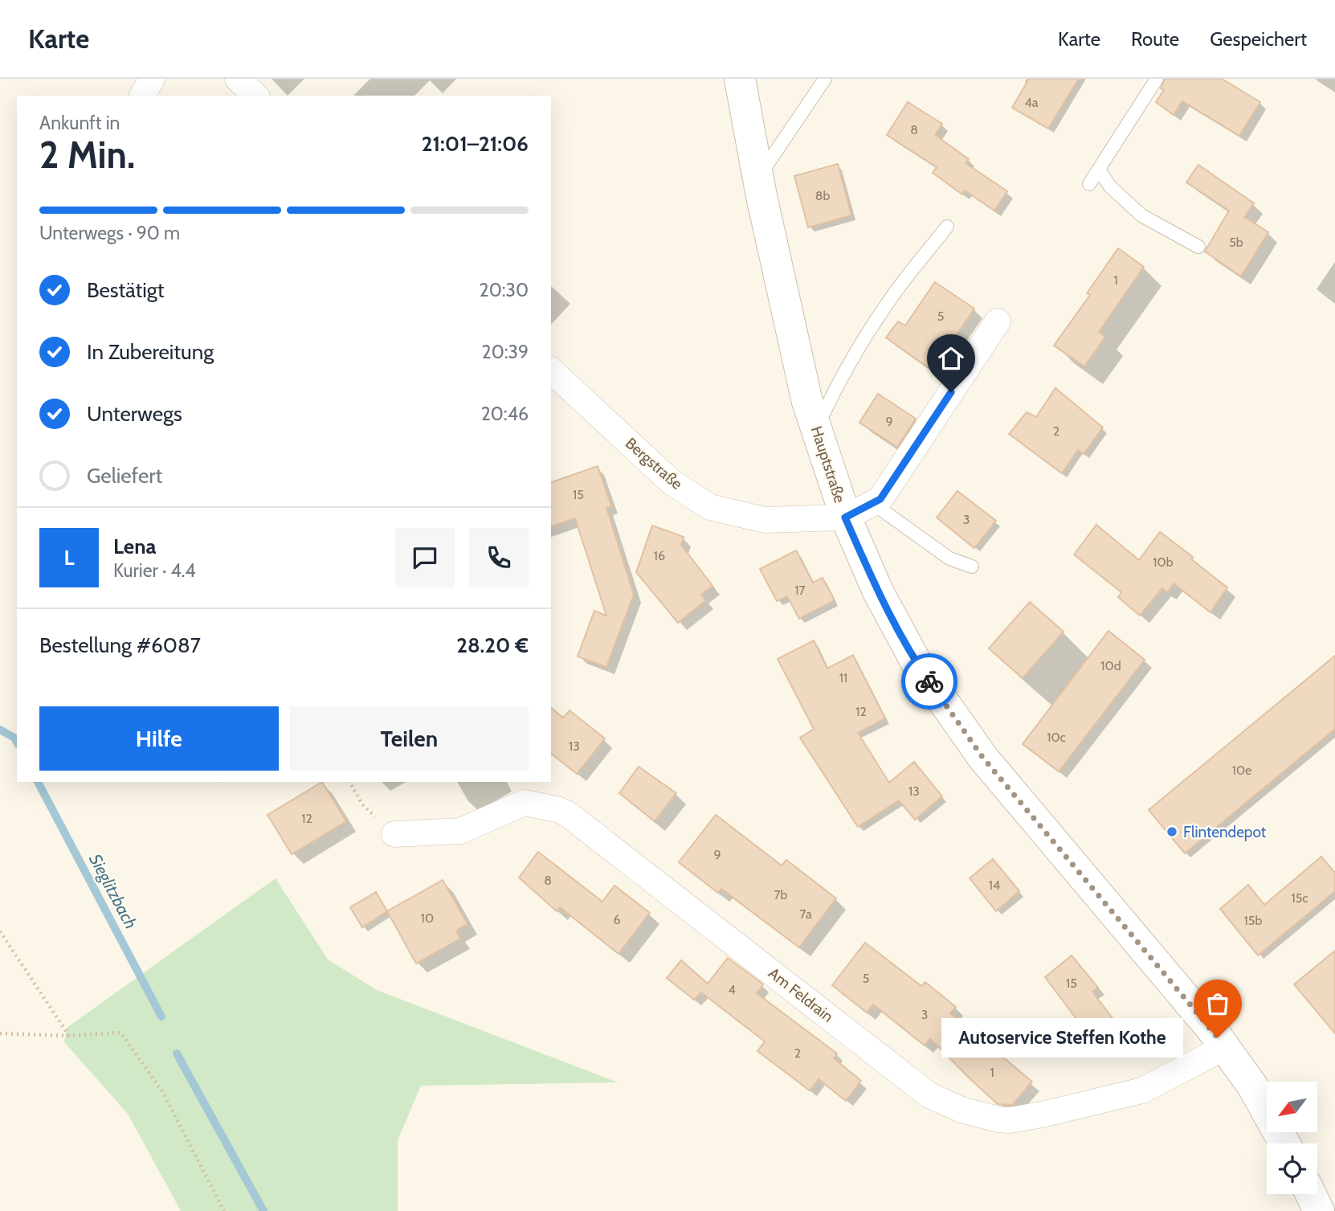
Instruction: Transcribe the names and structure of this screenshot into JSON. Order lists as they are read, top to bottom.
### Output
{
  "streets": {
    "street": ["Bergstraße", "Hauptstraße", "Am Feldrain"]
  },
  "crossings": [
    ["Bergstraße", "Hauptstraße"],
    ["Hauptstraße", "Am Feldrain"]
  ],
  "water": ["Sieglitzbach"],
  "places": ["Flintendepot", "Autoservice Steffen Kothe"],
  "house_numbers": [
    "4a",
    "8",
    "8b",
    "5b",
    "1",
    "5",
    "9",
    "2",
    "15",
    "3",
    "16",
    "10b",
    "17",
    "10d",
    "11",
    "12",
    "10c",
    "13",
    "10e",
    "13",
    "12",
    "9",
    "8",
    "14",
    "7b",
    "15c",
    "7a",
    "10",
    "6",
    "15b",
    "5",
    "15",
    "4",
    "3",
    "2",
    "1"
  ],
  "north": "bottom left",
  "page": {
    "header": "Karte",
    "nav": ["Karte", "Route", "Gespeichert"],
    "heading": ["2 Min.", "Ankunft in", "21:01–21:06"],
    "panel": [
      "Lena",
      "Kurier · 4.4",
      "Bestellung #6087",
      "28.20 €"
    ],
    "bar": "Unterwegs · 90 m",
    "list": [
      ["Bestätigt", "20:30"],
      ["In Zubereitung", "20:39"],
      ["Unterwegs", "20:46"],
      "Geliefert"
    ],
    "round": "L",
    "buttons": ["Hilfe", "Teilen"],
    "bubble": "Autoservice Steffen Kothe"
  }
}
